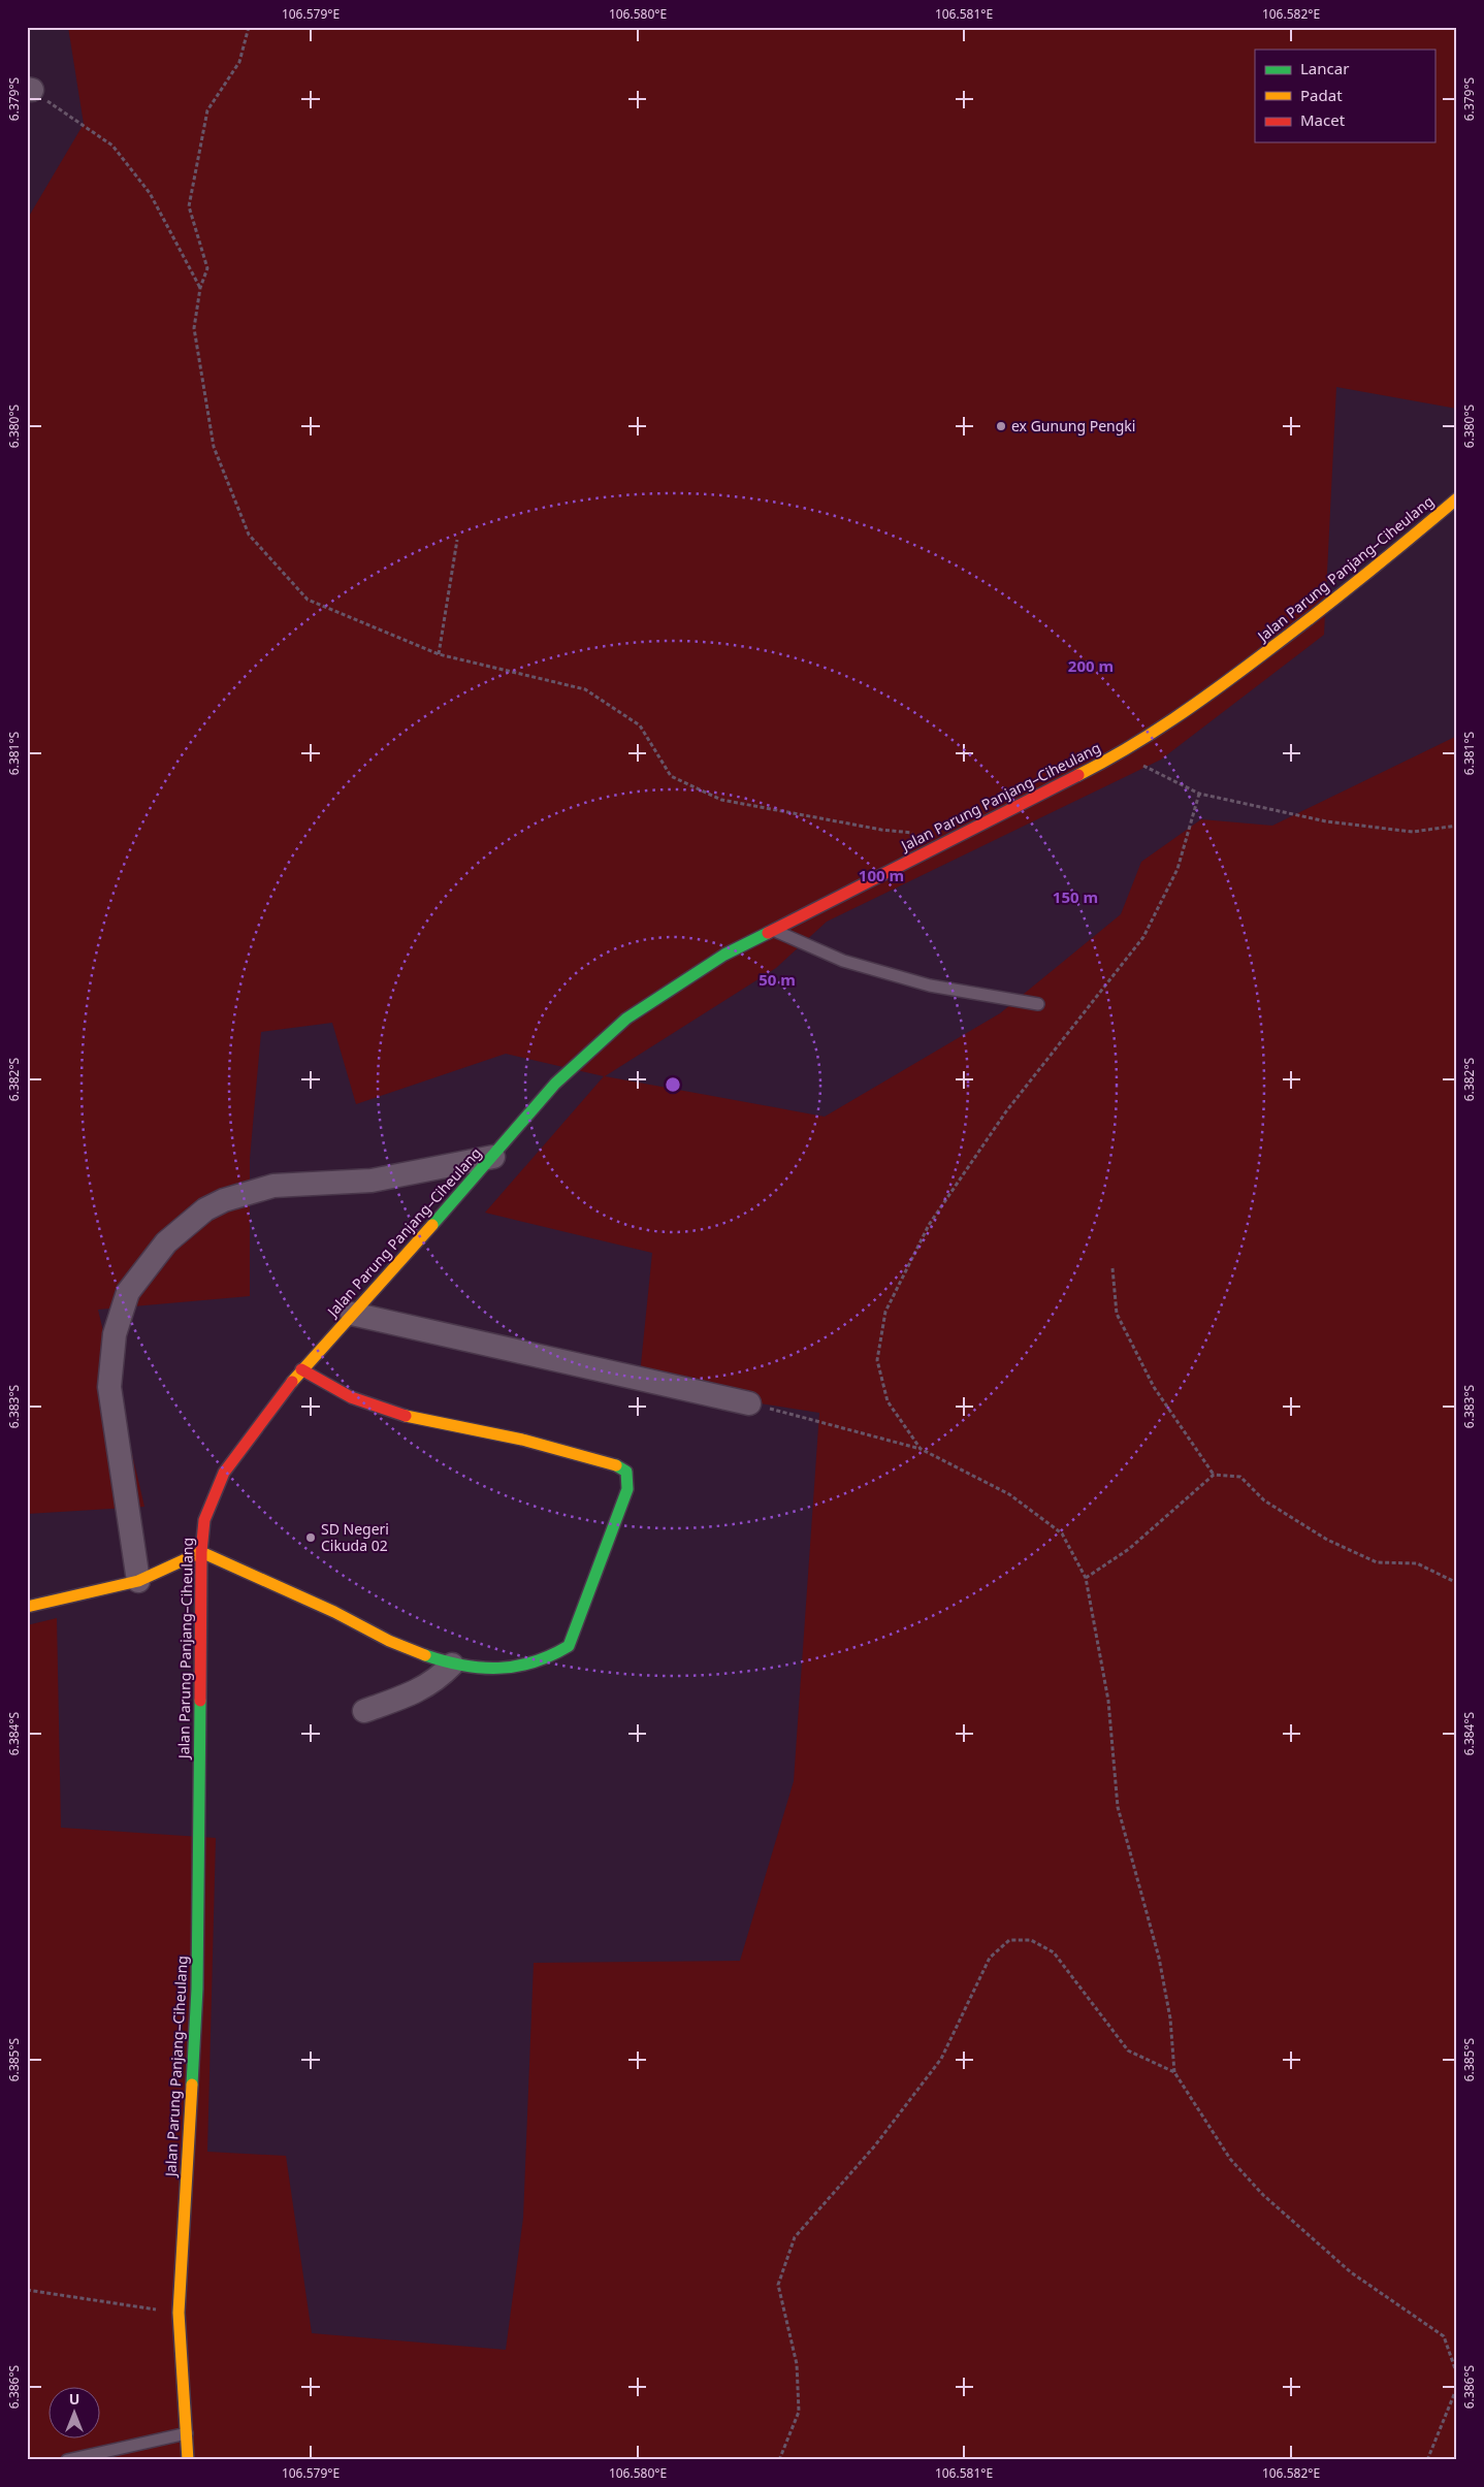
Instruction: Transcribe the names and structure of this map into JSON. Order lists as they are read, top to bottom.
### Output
{
  "streets": {
    "street": ["Jalan Parung Panjang–Ciheulang"]
  },
  "places": ["ex Gunung Pengki", "SD Negeri Cikuda 02"],
  "legend": ["Lancar", "Padat", "Macet"],
  "north": "top",
  "coordinates": [
    "106.579°E",
    "106.580°E",
    "106.581°E",
    "106.582°E",
    "6.379°S",
    "6.380°S",
    "6.381°S",
    "6.382°S",
    "6.383°S",
    "6.384°S",
    "6.385°S",
    "6.386°S"
  ],
  "rings": [
    "200 m",
    "100 m",
    "150 m",
    "50 m"
  ]
}
